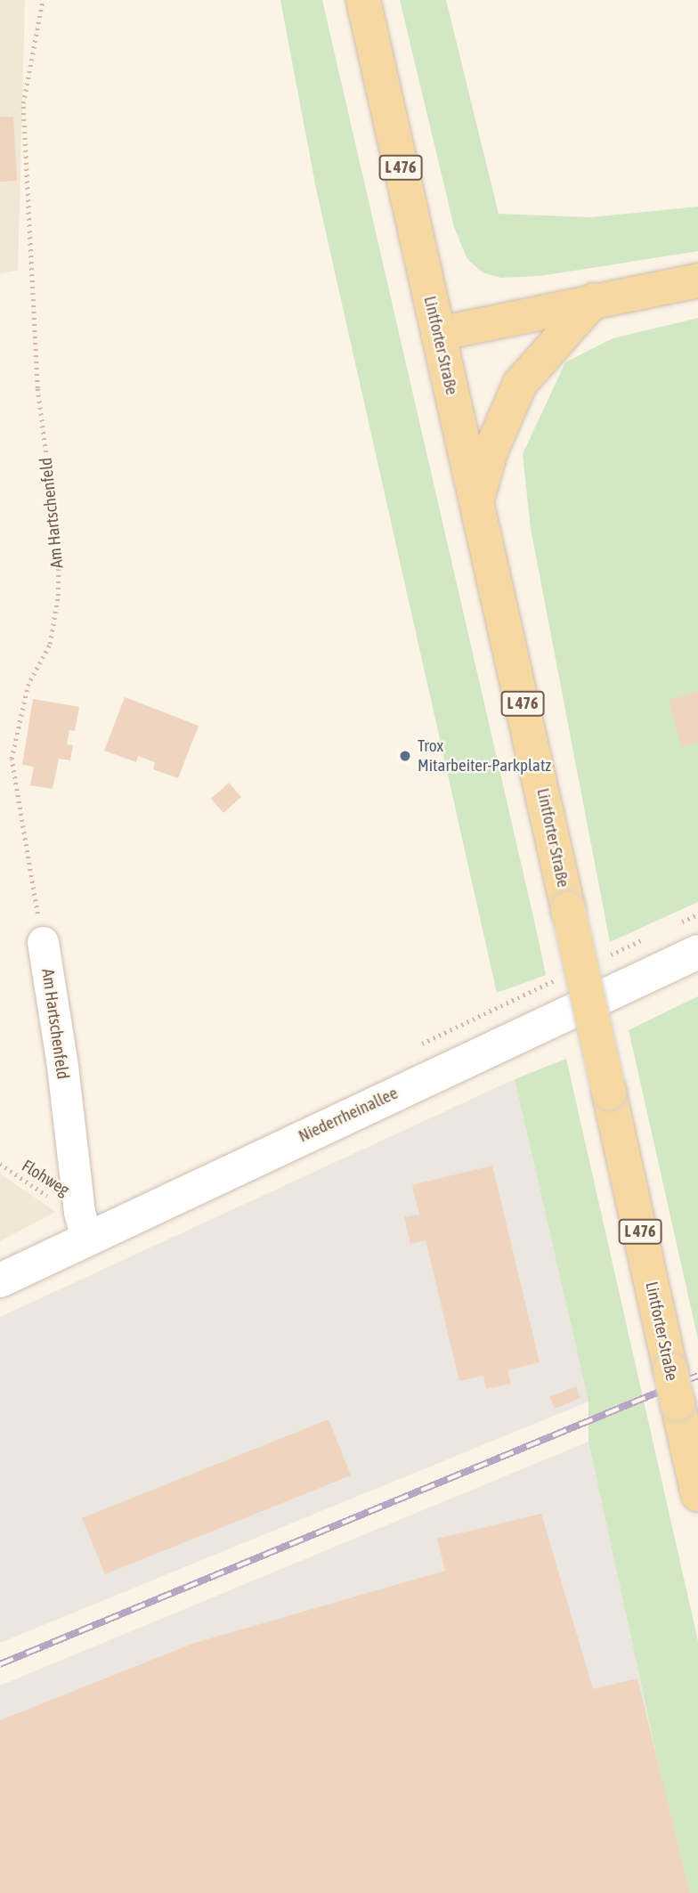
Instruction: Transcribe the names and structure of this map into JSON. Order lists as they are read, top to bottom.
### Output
{
  "streets": {
    "main road": ["L 476", "Lintforter Straße", "Niederrheinallee"],
    "street": ["Am Hartschenfeld"],
    "path": ["Flohweg"]
  },
  "crossings": [
    ["Am Hartschenfeld", "Niederrheinallee"],
    ["Am Hartschenfeld", "Flohweg"],
    ["Niederrheinallee", "Flohweg"]
  ],
  "places": ["Trox Mitarbeiter-Parkplatz"]
}
